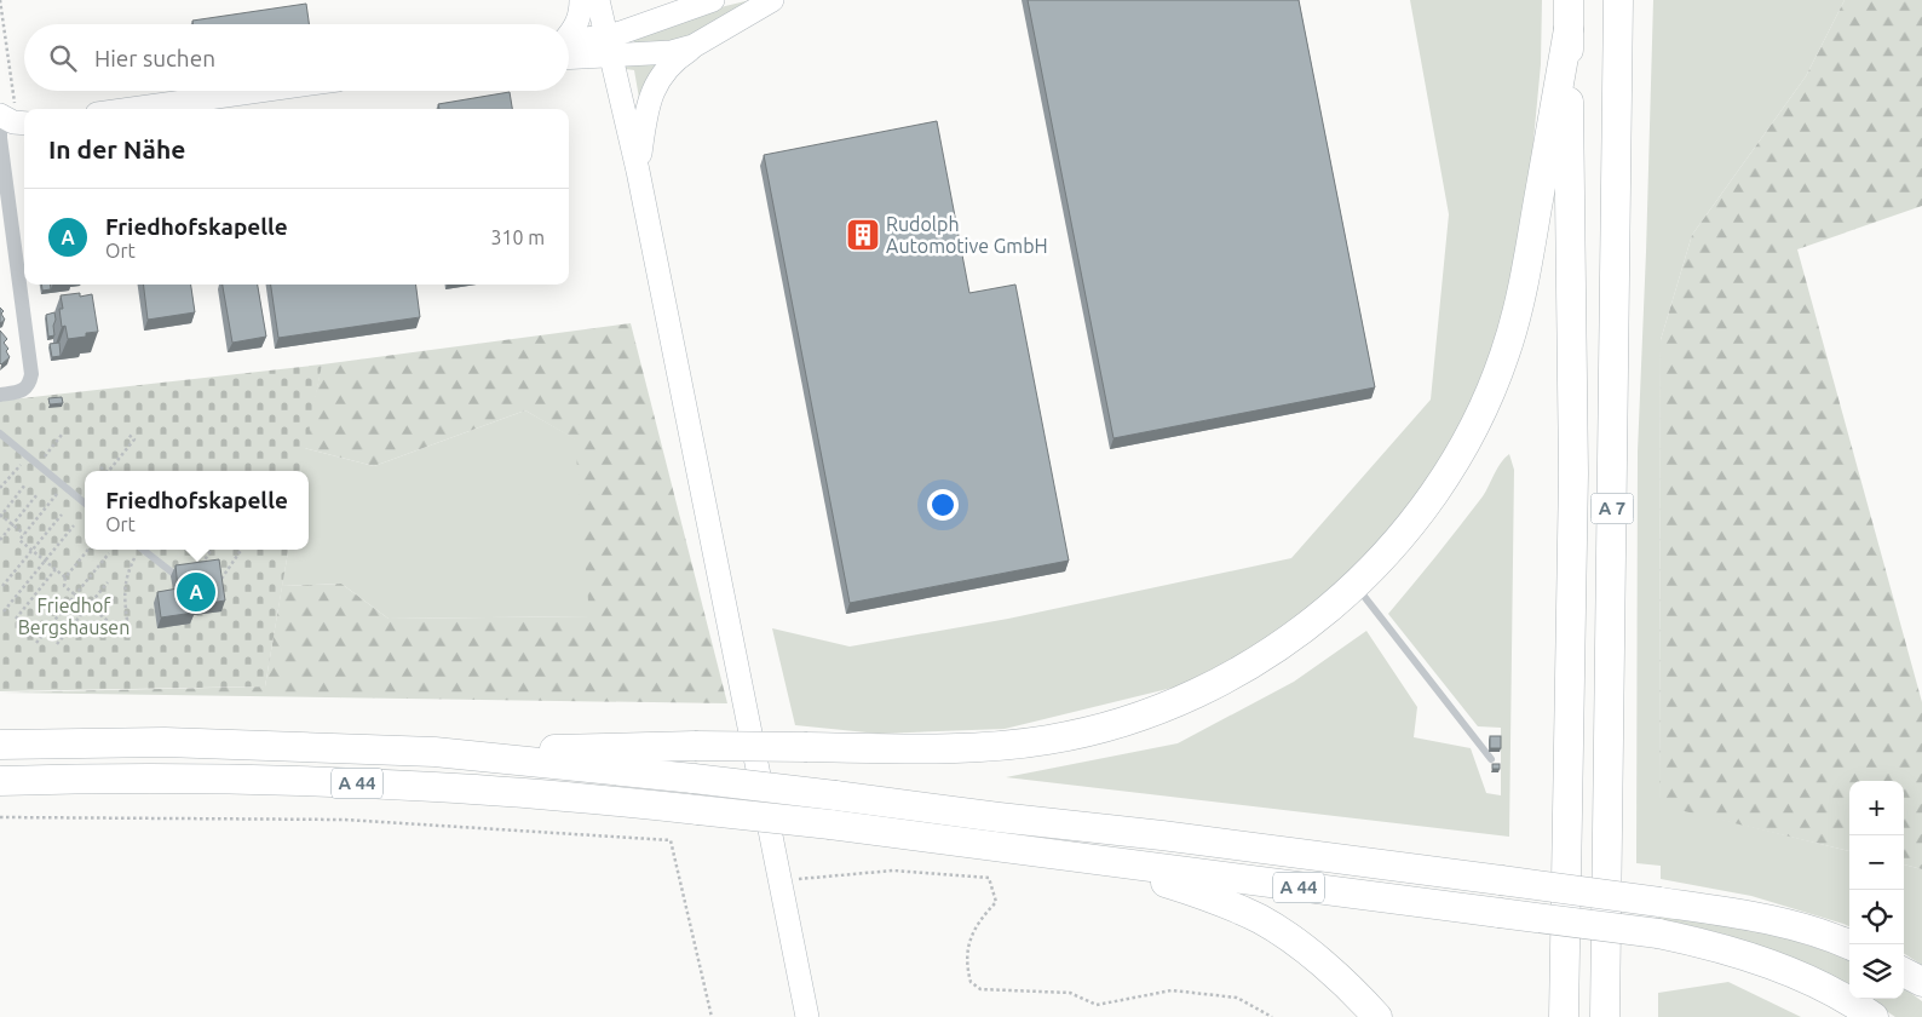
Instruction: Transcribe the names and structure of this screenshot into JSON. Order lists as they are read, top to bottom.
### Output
{
  "streets": {
    "highway": ["A 7", "A 44"]
  },
  "parks": ["Friedhof Bergshausen"],
  "places": {
    "building": ["Rudolph Automotive GmbH"]
  },
  "page": {
    "search": "Hier suchen",
    "heading": "In der Nähe",
    "list": [
      {
        "mark": "A",
        "name": "Friedhofskapelle",
        "note": "Ort",
        "value": "310 m"
      }
    ],
    "popup": ["Friedhofskapelle", "Ort"],
    "pins": "A",
    "map_buttons": ["+", "−"]
  }
}
